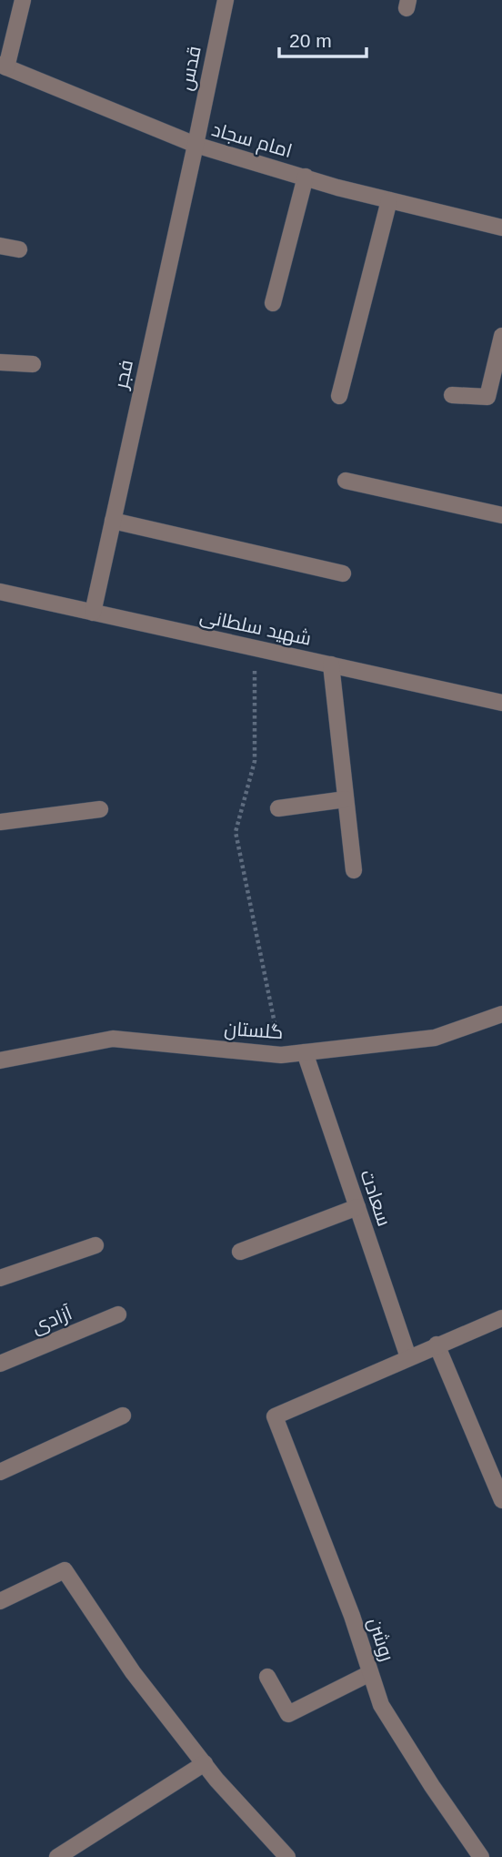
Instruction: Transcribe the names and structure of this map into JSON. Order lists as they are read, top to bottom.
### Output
{
  "streets": {
    "street": [
      "قدس",
      "امام سجاد",
      "فجر",
      "شهید سلطانی",
      "گلستان",
      "سعادت",
      "آزادی",
      "روشن"
    ]
  },
  "crossings": [
    ["قدس", "امام سجاد"],
    ["قدس", "فجر"],
    ["امام سجاد", "فجر"],
    ["فجر", "شهید سلطانی"],
    ["گلستان", "سعادت"],
    ["سعادت", "روشن"]
  ],
  "scale_bar": "20 m"
}
